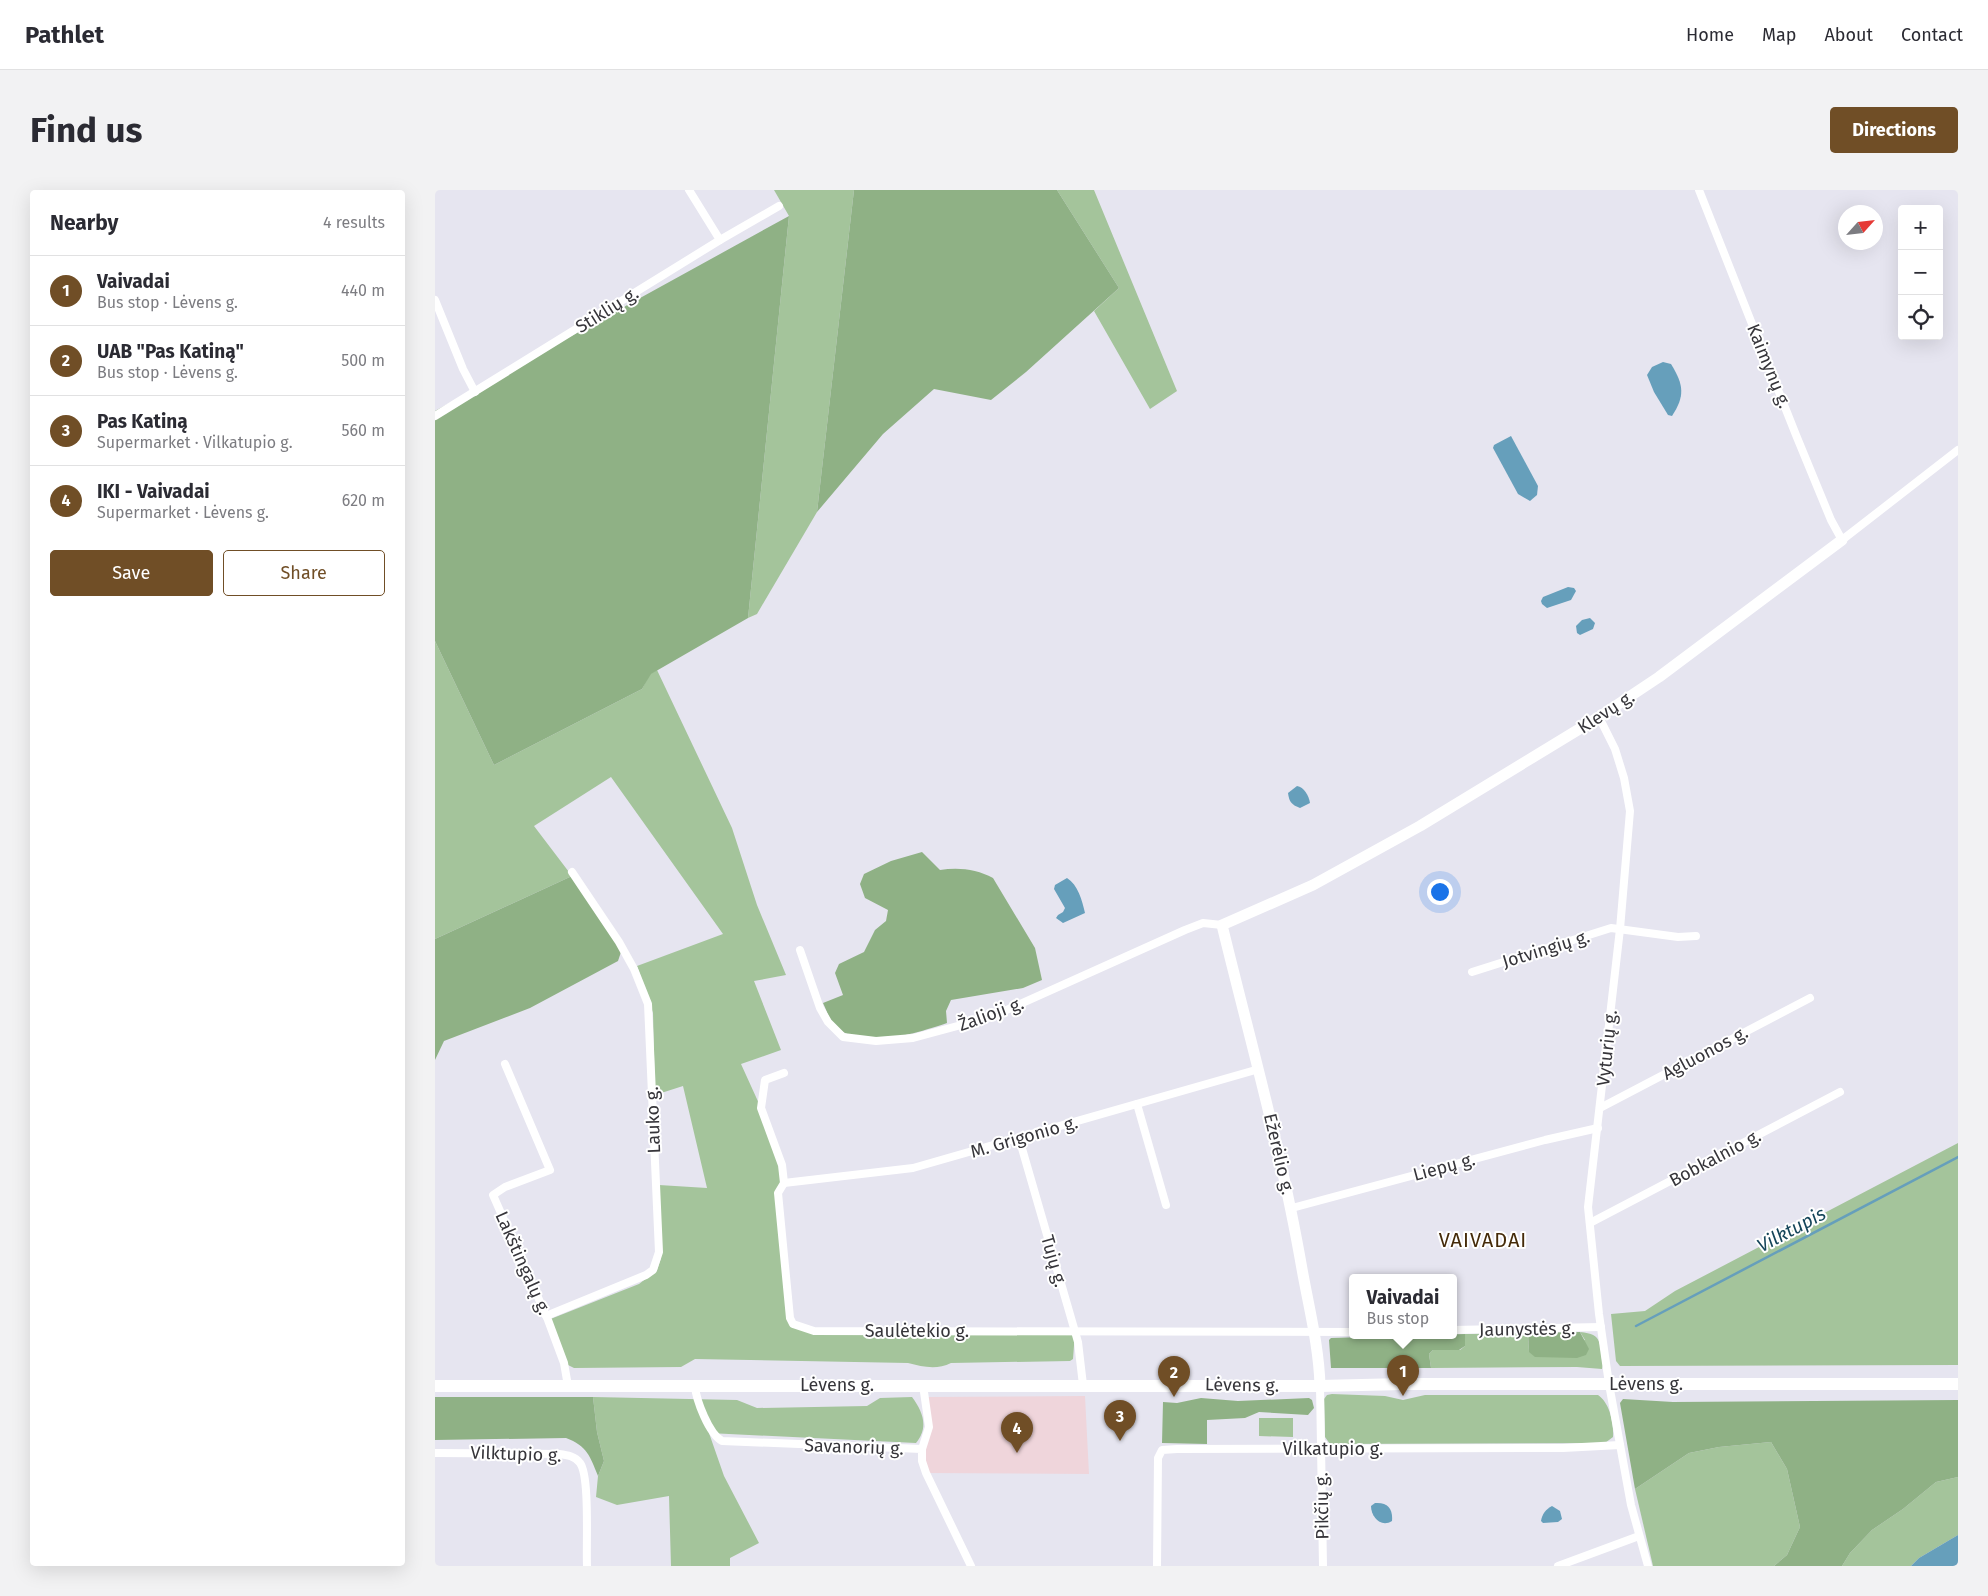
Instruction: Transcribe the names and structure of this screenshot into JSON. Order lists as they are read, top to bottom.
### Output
{
  "streets": {
    "main road": ["Klevų g.", "Ežerėlio g.", "Lėvens g."],
    "street": [
      "Stiklių g.",
      "Kaimynų g.",
      "Jotvingių g.",
      "Žalioji g.",
      "Vyturių g.",
      "Agluonos g.",
      "Lauko g.",
      "M. Grigonio g.",
      "Bobkalnio g.",
      "Liepų g.",
      "Tujų g.",
      "Lakštingalų g.",
      "Jaunystės g.",
      "Saulėtekio g.",
      "Savanorių g.",
      "Vilkatupio g.",
      "Vilktupio g.",
      "Pikčių g."
    ]
  },
  "crossings": [
    ["Kaimynų g.", "Klevų g."],
    ["Klevų g.", "Žalioji g."],
    ["Klevų g.", "Vyturių g."],
    ["Klevų g.", "Ežerėlio g."],
    ["Jotvingių g.", "Vyturių g."],
    ["Žalioji g.", "Ežerėlio g."],
    ["Vyturių g.", "Agluonos g."],
    ["Vyturių g.", "Bobkalnio g."],
    ["Vyturių g.", "Liepų g."],
    ["Vyturių g.", "Jaunystės g."],
    ["Vyturių g.", "Lėvens g."],
    ["Vyturių g.", "Vilkatupio g."],
    ["Lauko g.", "Lakštingalų g."],
    ["M. Grigonio g.", "Ežerėlio g."],
    ["M. Grigonio g.", "Tujų g."],
    ["M. Grigonio g.", "Saulėtekio g."],
    ["Ežerėlio g.", "Liepų g."],
    ["Ežerėlio g.", "Saulėtekio g."],
    ["Ežerėlio g.", "Lėvens g."],
    ["Ežerėlio g.", "Pikčių g."],
    ["Tujų g.", "Saulėtekio g."],
    ["Tujų g.", "Lėvens g."],
    ["Lakštingalų g.", "Lėvens g."],
    ["Lėvens g.", "Savanorių g."],
    ["Lėvens g.", "Pikčių g."],
    ["Vilkatupio g.", "Pikčių g."]
  ],
  "districts": ["VAIVADAI"],
  "water": ["Vilktupis"],
  "north": "top right",
  "page": {
    "header": "Pathlet",
    "nav": [
      "Home",
      "Map",
      "About",
      "Contact"
    ],
    "buttons": [
      "Directions",
      ["Save", "Share"]
    ],
    "title": "Find us",
    "heading": ["Nearby", "4 results"],
    "map_buttons": ["+", "−"],
    "list": [
      {
        "mark": "1",
        "name": "Vaivadai",
        "note": "Bus stop · Lėvens g.",
        "value": "440 m"
      },
      {
        "mark": "2",
        "name": "UAB \"Pas Katiną\"",
        "note": "Bus stop · Lėvens g.",
        "value": "500 m"
      },
      {
        "mark": "3",
        "name": "Pas Katiną",
        "note": "Supermarket · Vilkatupio g.",
        "value": "560 m"
      },
      {
        "mark": "4",
        "name": "IKI - Vaivadai",
        "note": "Supermarket · Lėvens g.",
        "value": "620 m"
      }
    ],
    "popup": ["Vaivadai", "Bus stop"],
    "pins": [
      "1",
      "2",
      "3",
      "4"
    ]
  }
}
